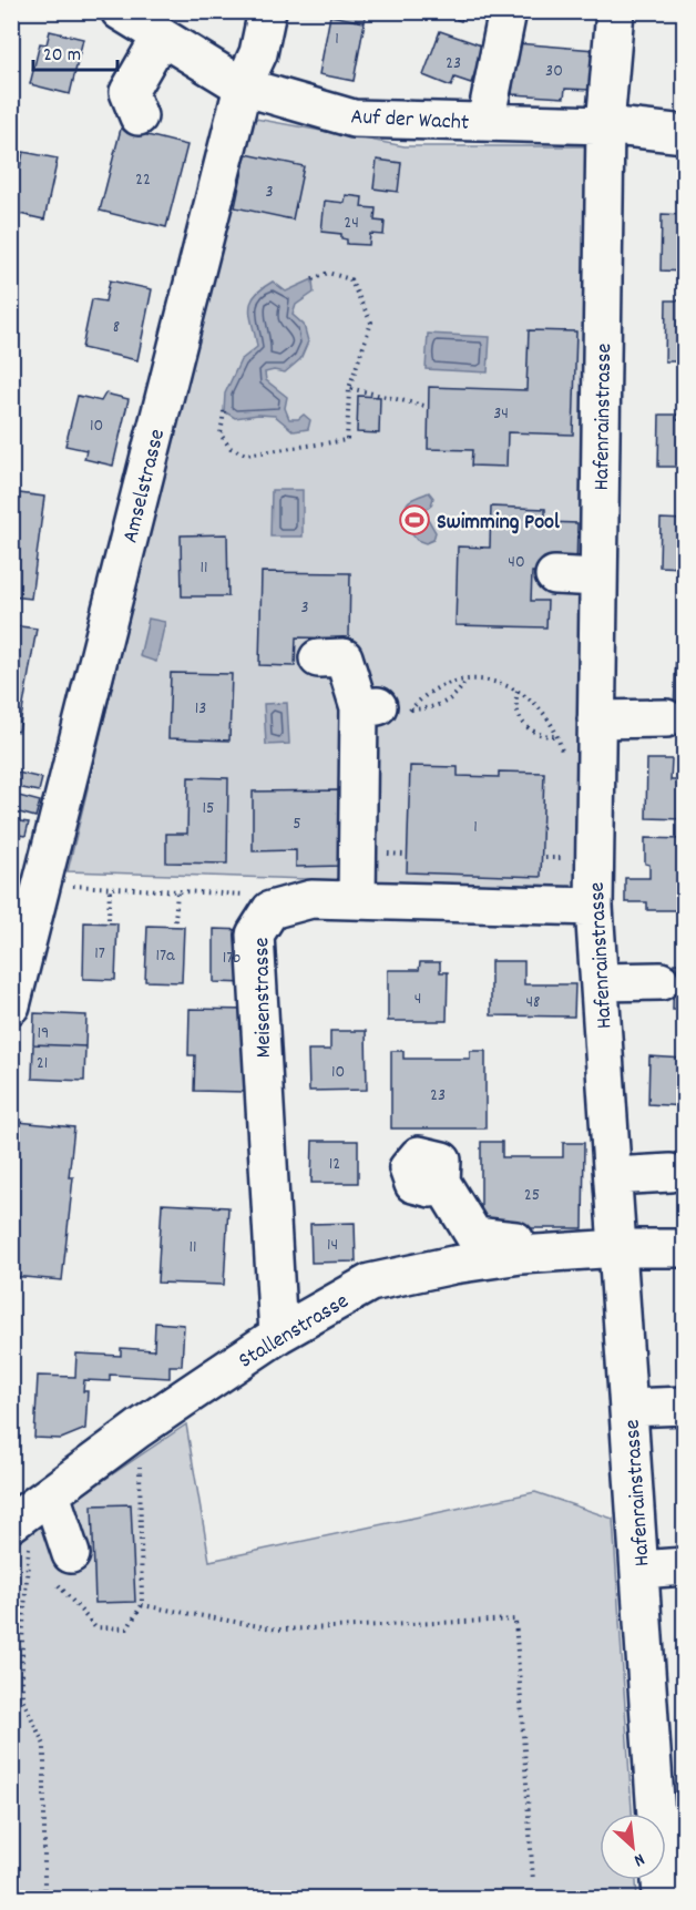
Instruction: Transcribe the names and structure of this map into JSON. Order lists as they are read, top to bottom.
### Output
{
  "streets": {
    "street": [
      "Auf der Wacht",
      "Hafenrainstrasse",
      "Amselstrasse",
      "Meisenstrasse",
      "Stallenstrasse"
    ]
  },
  "crossings": [
    ["Auf der Wacht", "Hafenrainstrasse"],
    ["Auf der Wacht", "Amselstrasse"],
    ["Hafenrainstrasse", "Meisenstrasse"],
    ["Hafenrainstrasse", "Stallenstrasse"],
    ["Meisenstrasse", "Stallenstrasse"]
  ],
  "places": {
    "sports": ["Swimming Pool"]
  },
  "house_numbers": [
    "1",
    "23",
    "30",
    "22",
    "3",
    "24",
    "8",
    "34",
    "10",
    "40",
    "11",
    "3",
    "13",
    "15",
    "5",
    "1",
    "17",
    "17a",
    "17b",
    "4",
    "48",
    "19",
    "21",
    "10",
    "23",
    "12",
    "25",
    "14",
    "11"
  ],
  "scale_bar": "20 m",
  "north": "bottom right"
}
